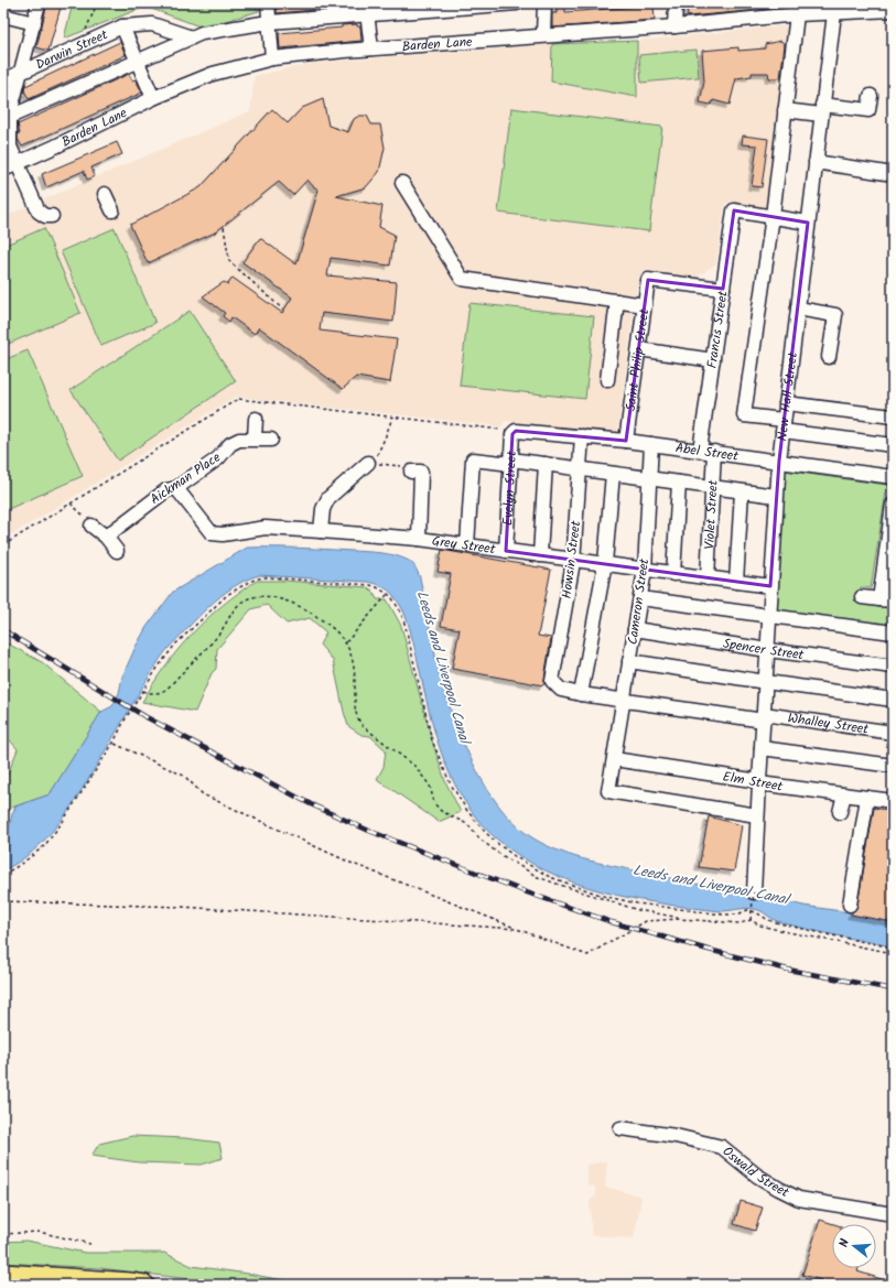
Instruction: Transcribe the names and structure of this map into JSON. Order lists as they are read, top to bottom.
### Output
{
  "streets": {
    "street": [
      "Barden Lane",
      "Darwin Street",
      "Francis Street",
      "Saint Philip Street",
      "New Hall Street",
      "Abel Street",
      "Aickman Place",
      "Evelyn Street",
      "Violet Street",
      "Grey Street",
      "Howsin Street",
      "Cameron Street",
      "Spencer Street",
      "Whalley Street",
      "Elm Street",
      "Oswald Street"
    ]
  },
  "crossings": [
    ["Barden Lane", "New Hall Street"],
    ["Francis Street", "Saint Philip Street"],
    ["Francis Street", "Abel Street"],
    ["Saint Philip Street", "Abel Street"],
    ["New Hall Street", "Abel Street"],
    ["New Hall Street", "Grey Street"],
    ["New Hall Street", "Cameron Street"],
    ["New Hall Street", "Spencer Street"],
    ["New Hall Street", "Whalley Street"],
    ["New Hall Street", "Elm Street"],
    ["Abel Street", "Evelyn Street"],
    ["Abel Street", "Violet Street"],
    ["Abel Street", "Howsin Street"],
    ["Abel Street", "Cameron Street"],
    ["Aickman Place", "Grey Street"],
    ["Evelyn Street", "Grey Street"],
    ["Violet Street", "Grey Street"],
    ["Grey Street", "Howsin Street"],
    ["Grey Street", "Cameron Street"],
    ["Howsin Street", "Whalley Street"],
    ["Cameron Street", "Spencer Street"],
    ["Cameron Street", "Whalley Street"],
    ["Cameron Street", "Elm Street"]
  ],
  "water": ["Leeds and Liverpool Canal"],
  "north": "left"
}
